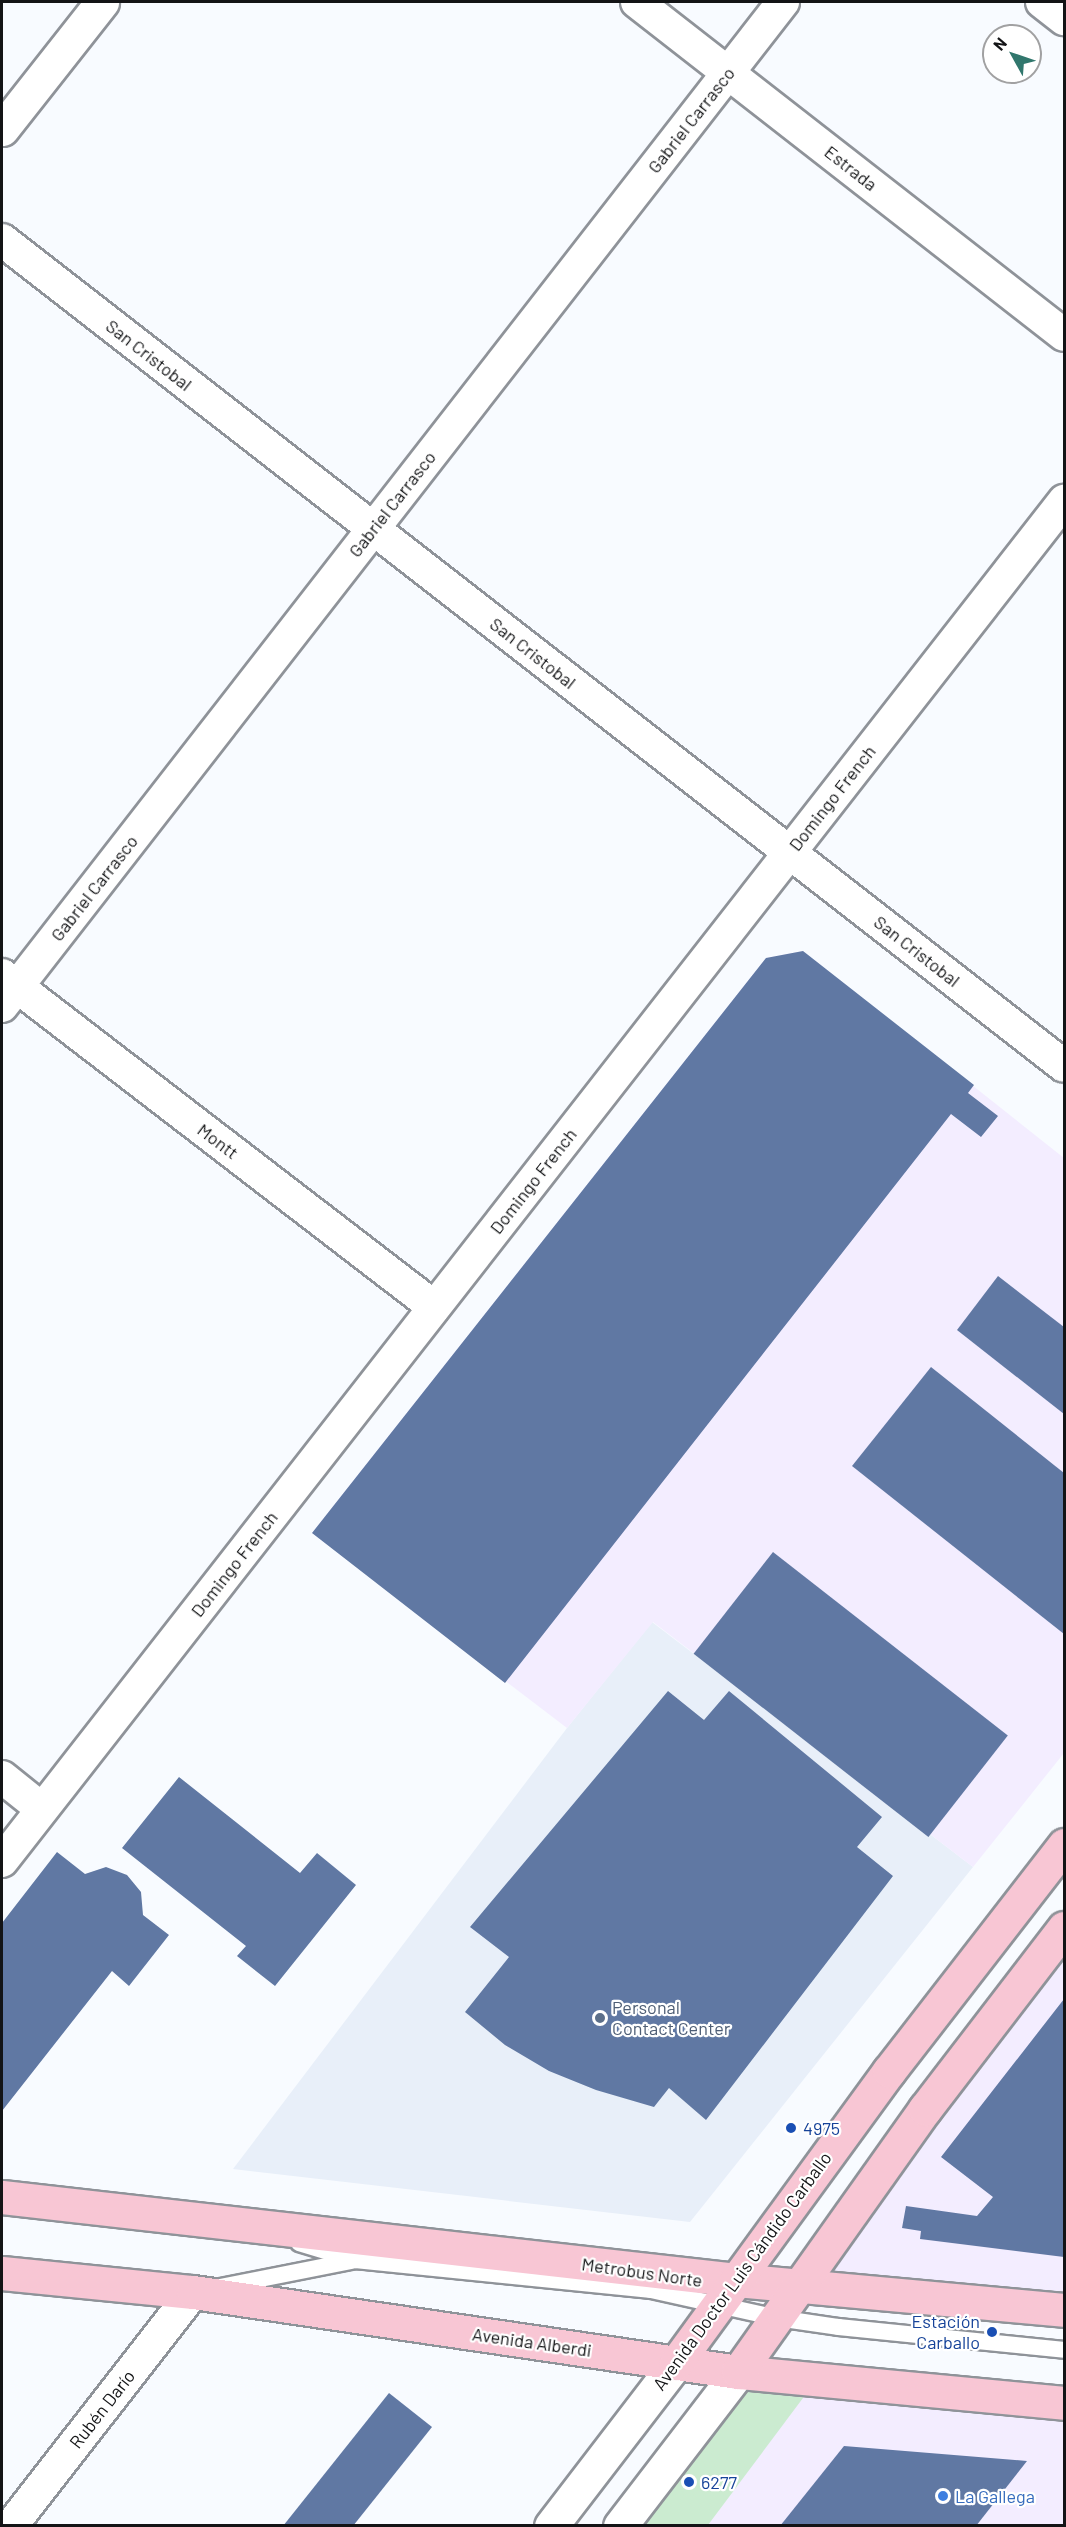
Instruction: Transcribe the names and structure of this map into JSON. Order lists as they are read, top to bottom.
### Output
{
  "streets": {
    "main road": ["Avenida Doctor Luis Cándido Carballo", "Avenida Alberdi"],
    "street": [
      "Gabriel Carrasco",
      "Estrada",
      "San Cristobal",
      "Domingo French",
      "Montt",
      "Rubén Darío"
    ],
    "lane": ["Metrobus Norte"]
  },
  "crossings": [
    ["Gabriel Carrasco", "Estrada"],
    ["Gabriel Carrasco", "San Cristobal"],
    ["Gabriel Carrasco", "Montt"],
    ["San Cristobal", "Domingo French"],
    ["Domingo French", "Montt"],
    ["Avenida Doctor Luis Cándido Carballo", "Metrobus Norte"],
    ["Avenida Doctor Luis Cándido Carballo", "Avenida Alberdi"],
    ["Metrobus Norte", "Avenida Alberdi"],
    ["Metrobus Norte", "Rubén Darío"],
    ["Avenida Alberdi", "Rubén Darío"]
  ],
  "places": [
    "Personal Contact Center",
    "4975",
    "Estación Carballo",
    "6277",
    "La Gallega"
  ],
  "north": "top left"
}
